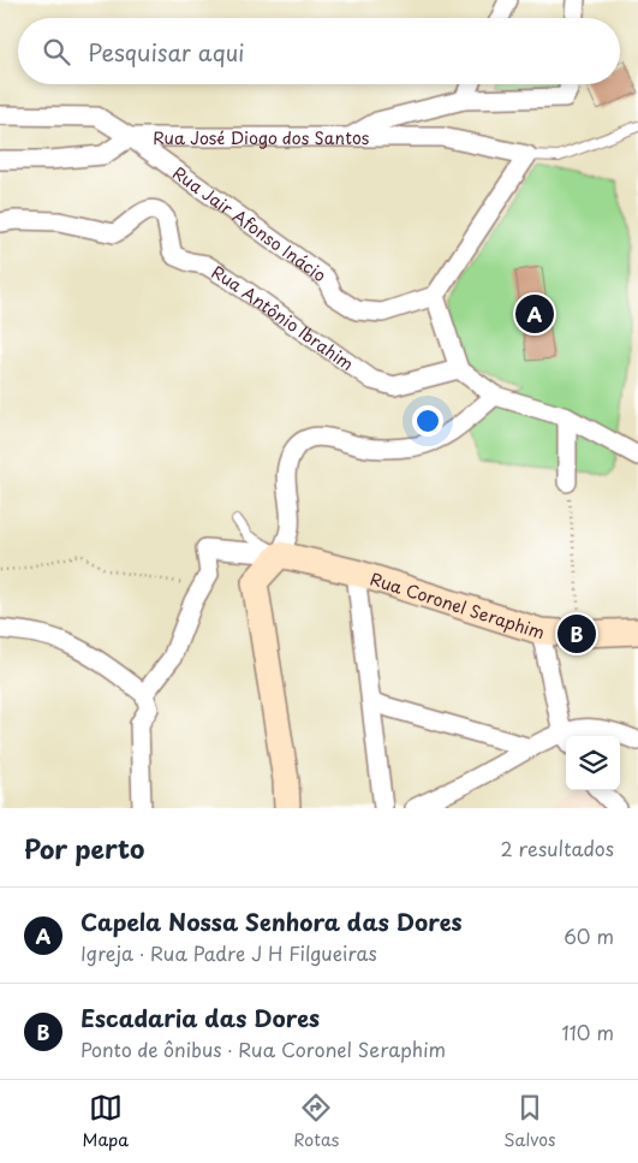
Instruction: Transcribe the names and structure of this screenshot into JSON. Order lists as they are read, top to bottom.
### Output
{
  "streets": {
    "street": [
      "Rua José Diogo dos Santos",
      "Rua Jair Afonso Inácio",
      "Rua Antônio Ibrahim",
      "Rua Coronel Seraphim"
    ]
  },
  "crossings": [
    ["Rua José Diogo dos Santos", "Rua Jair Afonso Inácio"]
  ],
  "page": {
    "search": "Pesquisar aqui",
    "pins": ["A", "B"],
    "heading": ["Por perto", "2 resultados"],
    "list": [
      {
        "mark": "A",
        "name": "Capela Nossa Senhora das Dores",
        "note": "Igreja · Rua Padre J H Filgueiras",
        "value": "60 m"
      },
      {
        "mark": "B",
        "name": "Escadaria das Dores",
        "note": "Ponto de ônibus · Rua Coronel Seraphim",
        "value": "110 m"
      }
    ],
    "nav": ["Mapa", "Rotas", "Salvos"]
  }
}
